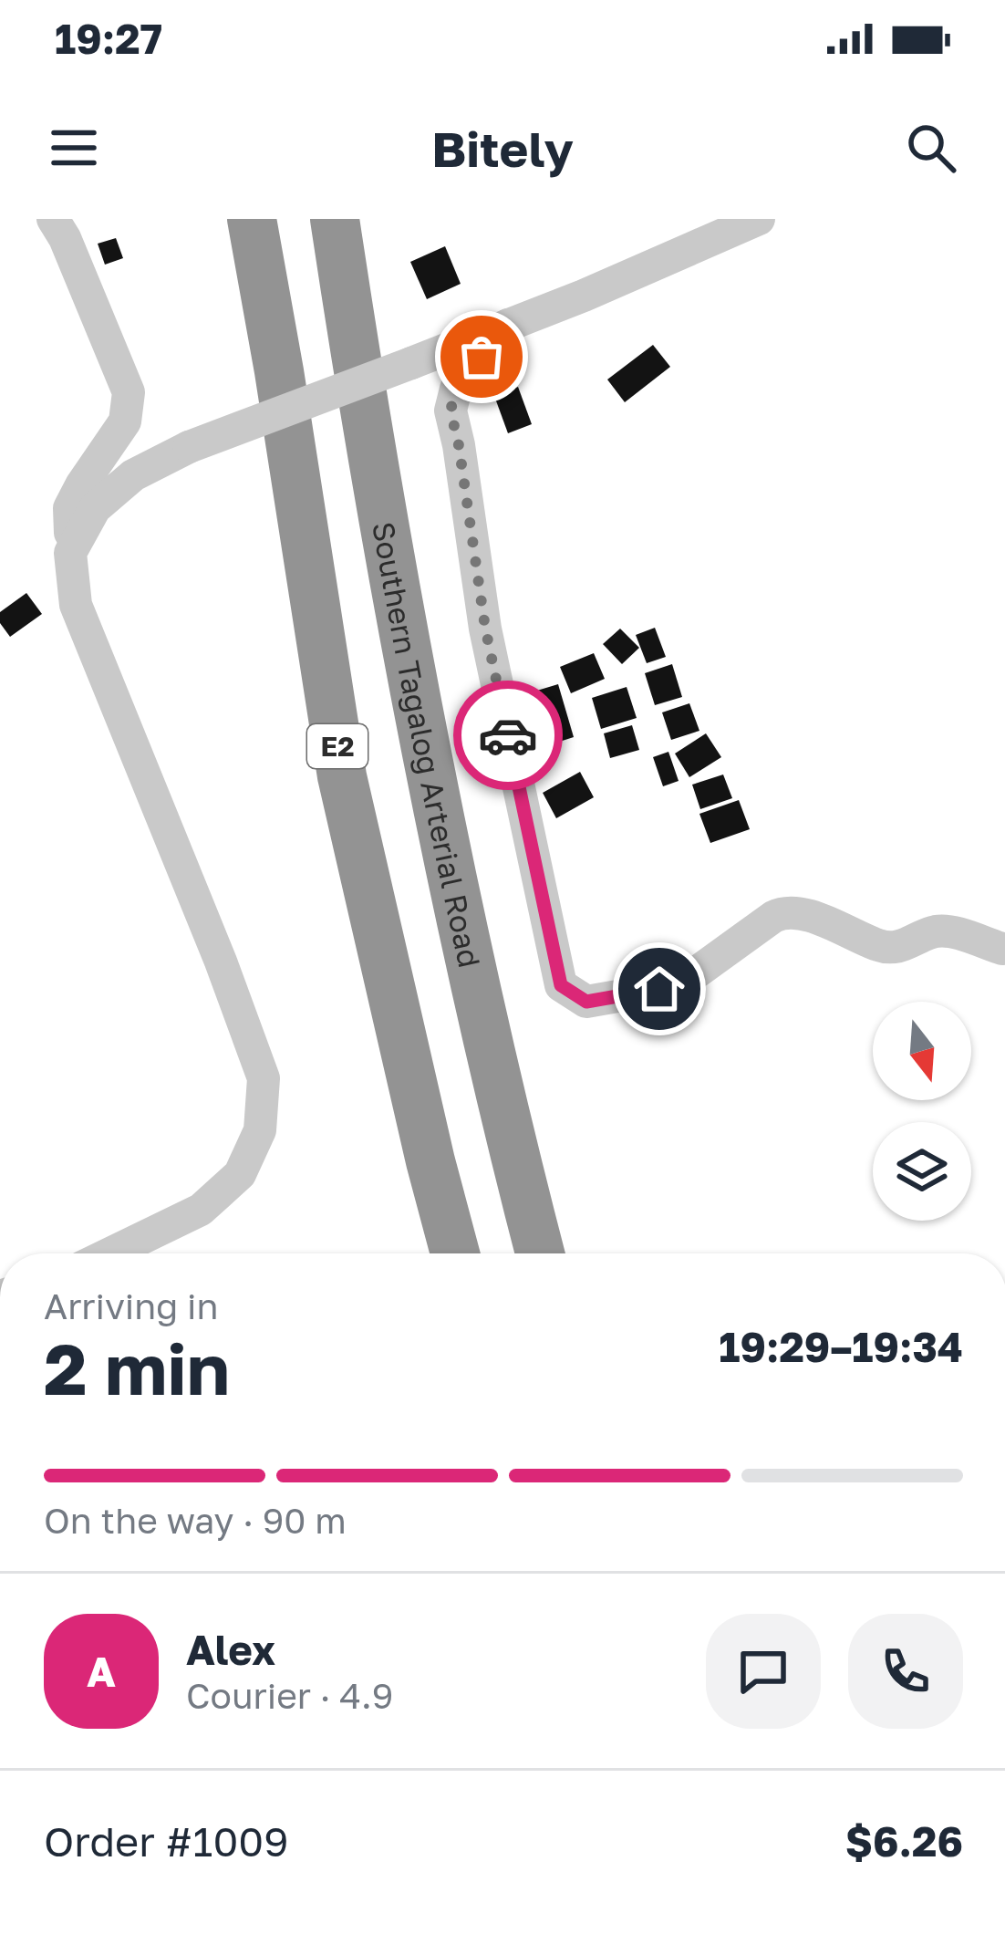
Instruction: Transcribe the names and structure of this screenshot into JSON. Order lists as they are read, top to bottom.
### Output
{
  "streets": {
    "highway": ["Southern Tagalog Arterial Road", "E2"]
  },
  "north": "bottom",
  "page": {
    "status": "19:27",
    "header": "Bitely",
    "heading": ["2 min", "Arriving in", "19:29–19:34"],
    "panel": [
      "Alex",
      "Courier · 4.9",
      "Order #1009",
      "$6.26"
    ],
    "bar": "On the way · 90 m",
    "round": "A"
  }
}
